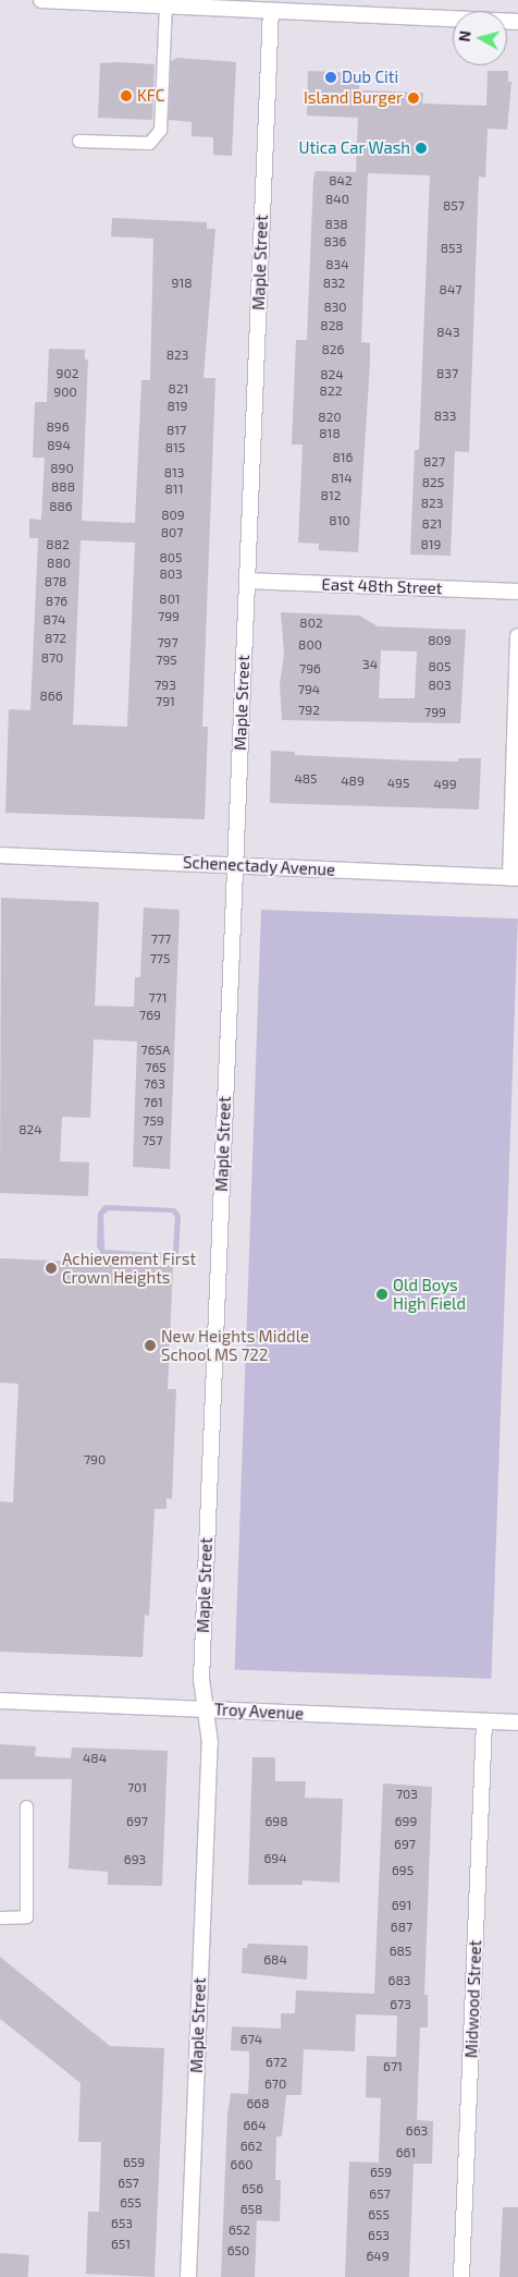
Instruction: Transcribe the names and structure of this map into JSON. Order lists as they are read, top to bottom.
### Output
{
  "streets": {
    "street": [
      "Maple Street",
      "East 48th Street",
      "Schenectady Avenue",
      "Troy Avenue",
      "Midwood Street"
    ]
  },
  "crossings": [
    ["Maple Street", "East 48th Street"],
    ["Maple Street", "Schenectady Avenue"],
    ["Maple Street", "Troy Avenue"],
    ["Troy Avenue", "Midwood Street"]
  ],
  "places": [
    "Dub Citi",
    "KFC",
    "Island Burger",
    "Utica Car Wash",
    "Achievement First Crown Heights",
    "Old Boys High Field",
    "New Heights Middle School MS 722"
  ],
  "house_numbers": [
    "842",
    "840",
    "857",
    "838",
    "836",
    "853",
    "834",
    "918",
    "832",
    "847",
    "830",
    "828",
    "843",
    "826",
    "823",
    "902",
    "837",
    "824",
    "821",
    "822",
    "900",
    "819",
    "833",
    "820",
    "896",
    "817",
    "818",
    "894",
    "815",
    "816",
    "827",
    "890",
    "813",
    "814",
    "825",
    "888",
    "811",
    "812",
    "823",
    "886",
    "809",
    "810",
    "821",
    "807",
    "882",
    "819",
    "805",
    "880",
    "803",
    "878",
    "801",
    "876",
    "799",
    "874",
    "802",
    "872",
    "809",
    "797",
    "800",
    "870",
    "795",
    "34",
    "805",
    "796",
    "793",
    "803",
    "794",
    "866",
    "791",
    "792",
    "799",
    "485",
    "489",
    "495",
    "499",
    "777",
    "775",
    "771",
    "769",
    "765A",
    "765",
    "763",
    "761",
    "759",
    "824",
    "757",
    "790",
    "484",
    "701",
    "703",
    "697",
    "698",
    "699",
    "697",
    "694",
    "693",
    "695",
    "691",
    "687",
    "685",
    "684",
    "683",
    "673",
    "674",
    "672",
    "671",
    "670",
    "668",
    "664",
    "663",
    "662",
    "661",
    "659",
    "660",
    "659",
    "657",
    "656",
    "657",
    "655",
    "658",
    "655",
    "653",
    "652",
    "653",
    "651",
    "650",
    "649"
  ],
  "north": "left"
}
